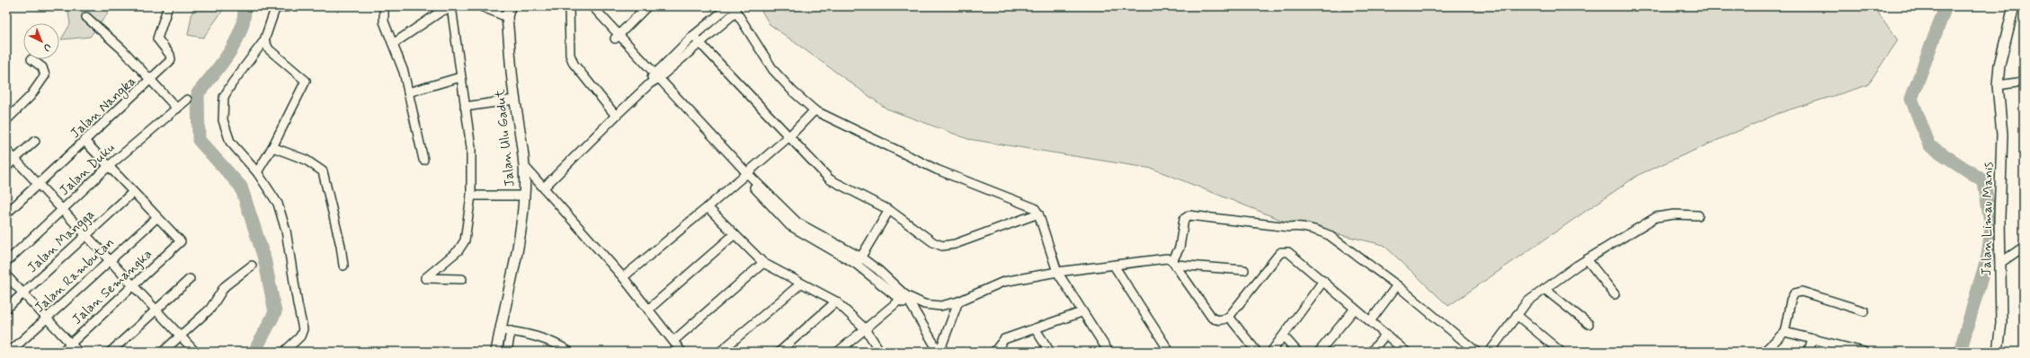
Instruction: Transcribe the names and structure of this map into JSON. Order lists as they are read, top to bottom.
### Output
{
  "streets": {
    "street": [
      "Jalan Nangka",
      "Jalan Ulu Gadut",
      "Jalan Duku",
      "Jalan Limau Manis",
      "Jalan Mangga",
      "Jalan Rambutan",
      "Jalan Semangka"
    ]
  },
  "crossings": [
    ["Jalan Rambutan", "Jalan Semangka"]
  ],
  "north": "bottom right"
}
